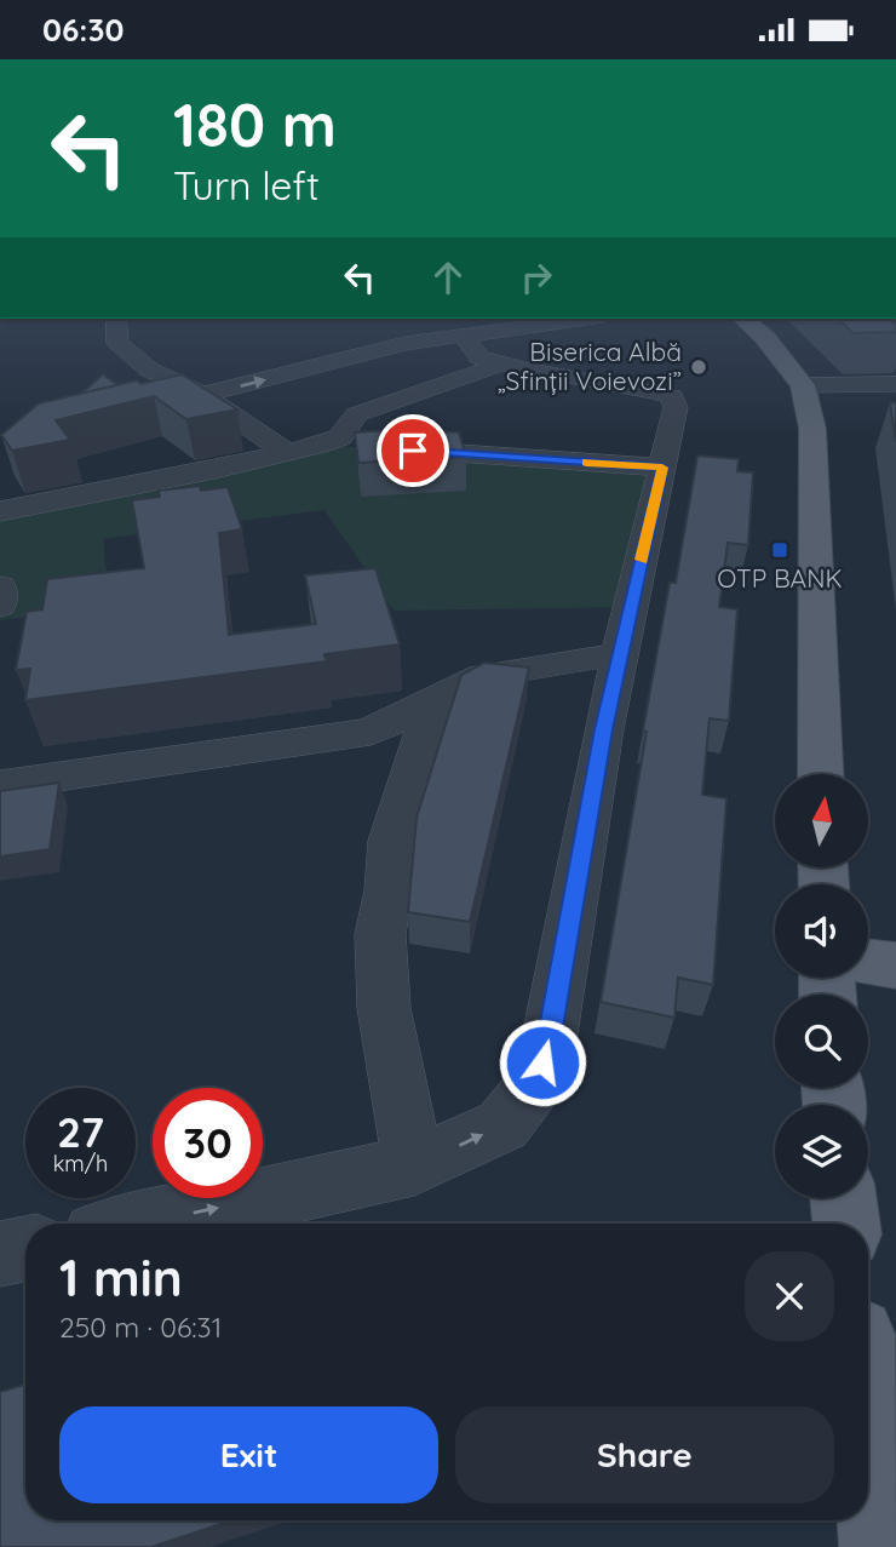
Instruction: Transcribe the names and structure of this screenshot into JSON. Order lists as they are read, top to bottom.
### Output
{
  "places": {
    "other": ["Biserica Albă „Sfinții Voievozi”"],
    "transit": ["OTP BANK"]
  },
  "north": "top",
  "page": {
    "status": "06:30",
    "turn": ["180 m", "Turn left"],
    "speed": "27 km/h",
    "limit": "30",
    "heading": ["1 min", "250 m · 06:31"],
    "buttons": ["Exit", "Share"]
  }
}
